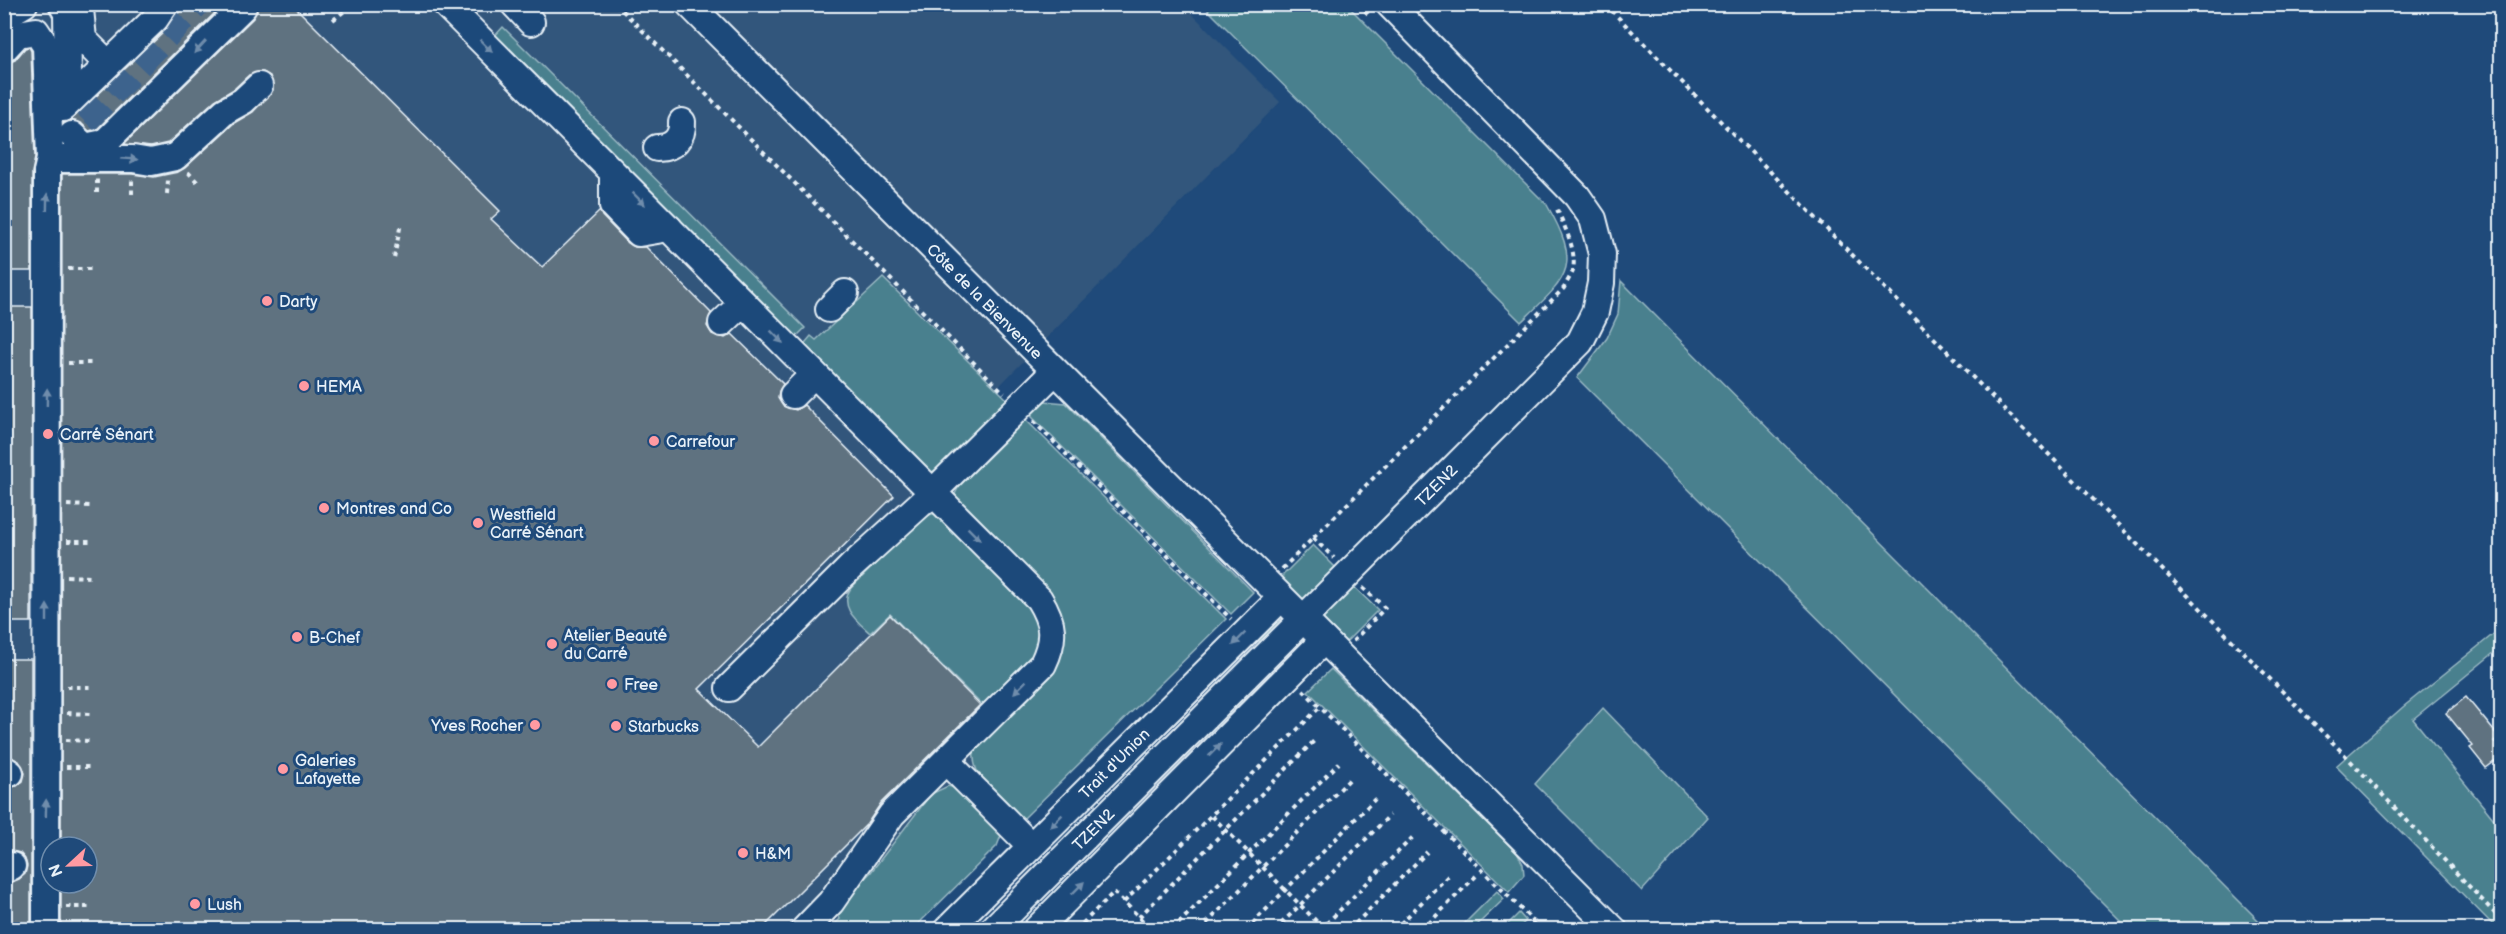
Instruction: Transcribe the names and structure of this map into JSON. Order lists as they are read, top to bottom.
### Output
{
  "streets": {
    "street": ["Côte de la Bienvenue", "TZEN2", "Trait d'Union"]
  },
  "crossings": [
    ["Côte de la Bienvenue", "TZEN2"],
    ["Côte de la Bienvenue", "Trait d'Union"]
  ],
  "places": [
    "Darty",
    "HEMA",
    "Carré Sénart",
    "Carrefour",
    "Montres and Co",
    "Westfield Carré Sénart",
    "B-Chef",
    "Atelier Beauté du Carré",
    "Free",
    "Yves Rocher",
    "Starbucks",
    "Galeries Lafayette",
    "H&M",
    "Lush"
  ],
  "north": "left"
}
